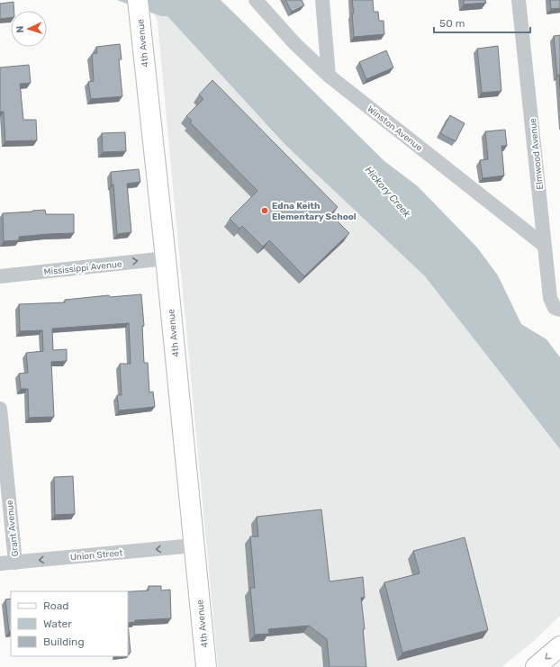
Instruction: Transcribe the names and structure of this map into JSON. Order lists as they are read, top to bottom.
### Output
{
  "streets": {
    "street": [
      "4th Avenue",
      "Winston Avenue",
      "Elmwood Avenue",
      "Mississippi Avenue",
      "Grant Avenue",
      "Union Street"
    ]
  },
  "crossings": [
    ["4th Avenue", "Mississippi Avenue"],
    ["4th Avenue", "Union Street"],
    ["Winston Avenue", "Elmwood Avenue"],
    ["Grant Avenue", "Union Street"]
  ],
  "one_way": ["Mississippi Avenue", "Union Street"],
  "water": ["Hickory Creek"],
  "places": ["Edna Keith Elementary School"],
  "legend": ["Road", "Water", "Building"],
  "scale_bar": "50 m",
  "north": "left"
}
